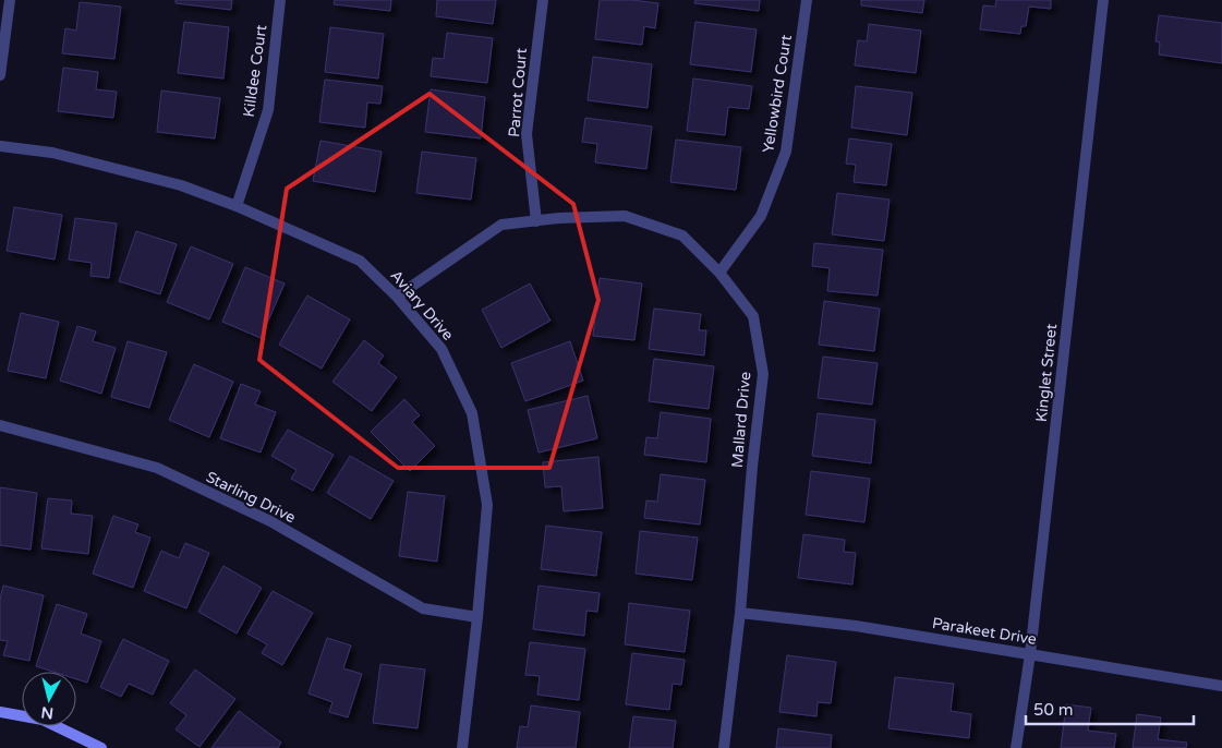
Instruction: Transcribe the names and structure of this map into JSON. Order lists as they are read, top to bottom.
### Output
{
  "streets": {
    "street": [
      "Killdee Court",
      "Parrot Court",
      "Yellowbird Court",
      "Aviary Drive",
      "Kinglet Street",
      "Mallard Drive",
      "Starling Drive",
      "Parakeet Drive"
    ]
  },
  "crossings": [
    ["Killdee Court", "Aviary Drive"],
    ["Parrot Court", "Mallard Drive"],
    ["Yellowbird Court", "Mallard Drive"],
    ["Aviary Drive", "Mallard Drive"],
    ["Aviary Drive", "Starling Drive"],
    ["Kinglet Street", "Parakeet Drive"],
    ["Mallard Drive", "Parakeet Drive"]
  ],
  "scale_bar": "50 m",
  "north": "bottom"
}
